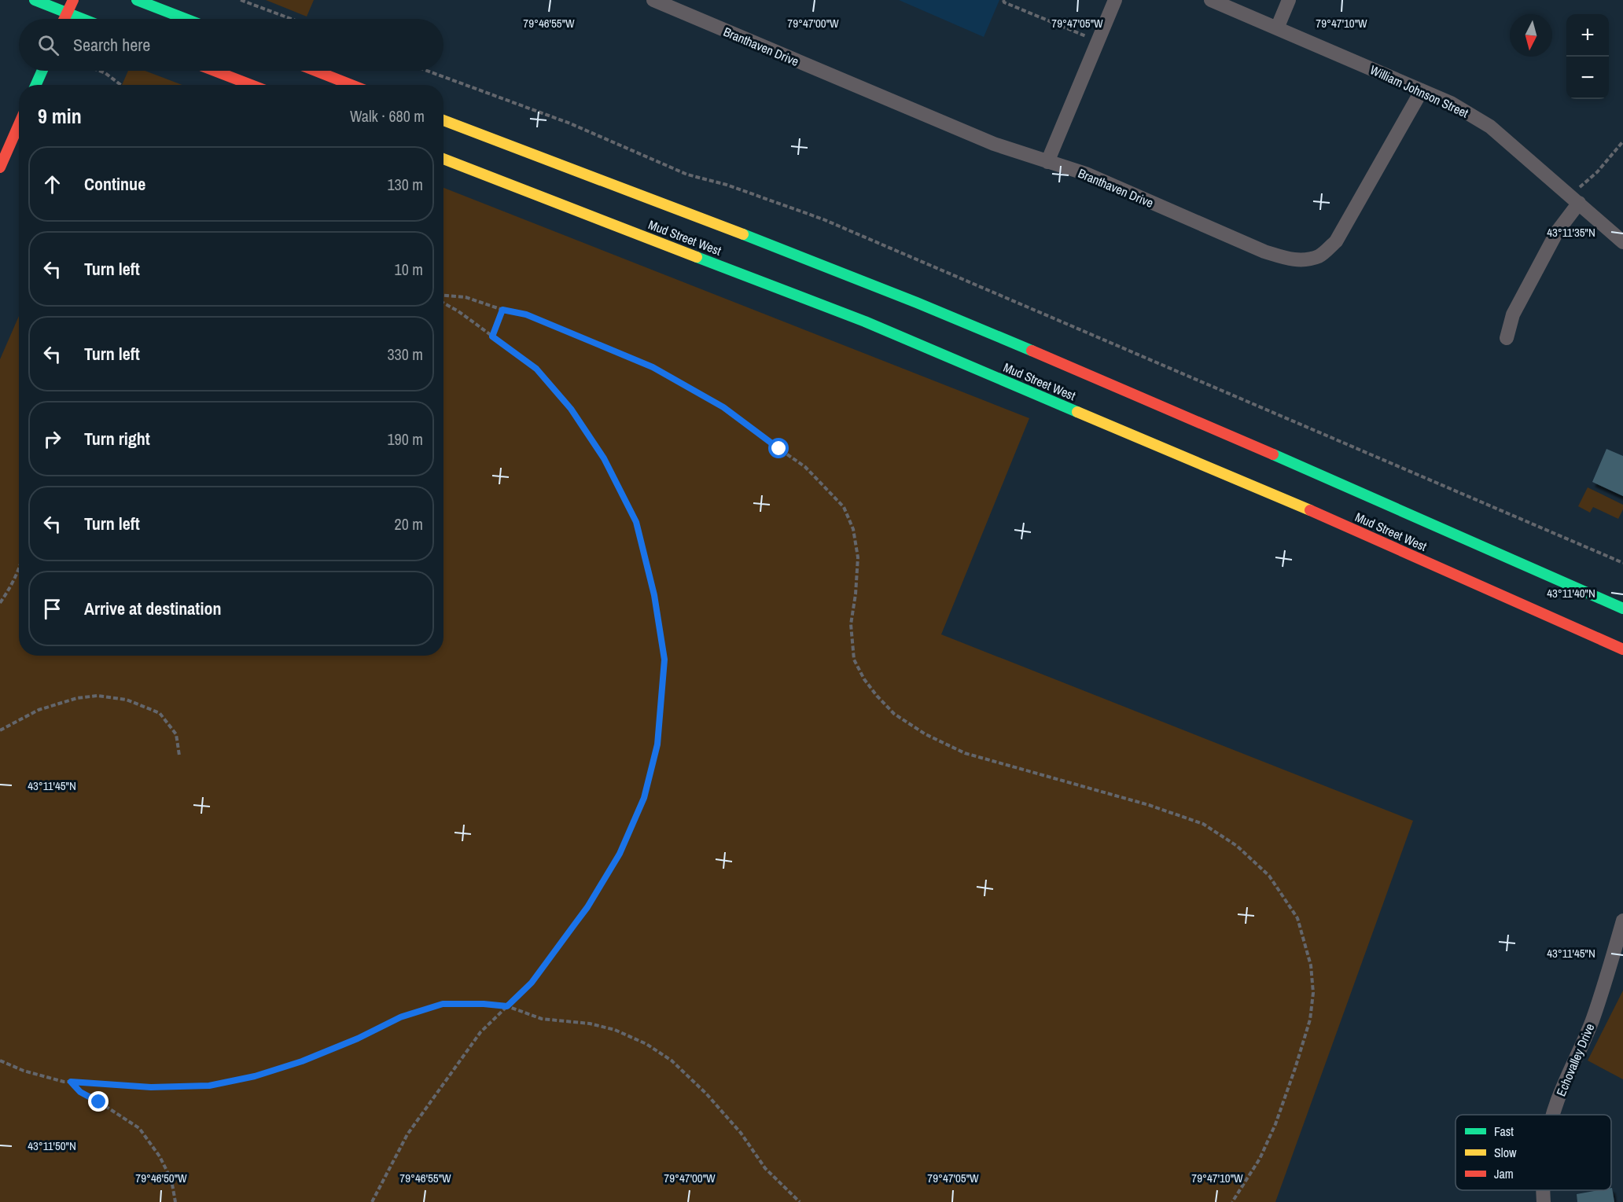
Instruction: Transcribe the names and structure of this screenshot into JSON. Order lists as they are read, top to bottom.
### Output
{
  "streets": {
    "main road": ["Mud Street West"],
    "street": ["Branthaven Drive", "William Johnson Street", "Echovalley Drive"]
  },
  "crossings": [
    ["Branthaven Drive", "William Johnson Street"]
  ],
  "legend": ["Fast", "Slow", "Jam"],
  "north": "bottom",
  "page": {
    "map_buttons": ["+", "−"],
    "search": "Search here",
    "heading": ["9 min", "Walk · 680 m"],
    "list": [
      ["Continue", "130 m"],
      ["Turn left", "10 m"],
      ["Turn left", "330 m"],
      ["Turn right", "190 m"],
      ["Turn left", "20 m"],
      "Arrive at destination"
    ]
  },
  "coordinates": [
    "79°46'55\"W",
    "79°47'00\"W",
    "79°47'05\"W",
    "79°47'10\"W",
    "43°11'35\"N",
    "43°11'40\"N",
    "43°11'45\"N",
    "43°11'50\"N",
    "79°46'50\"W"
  ]
}
